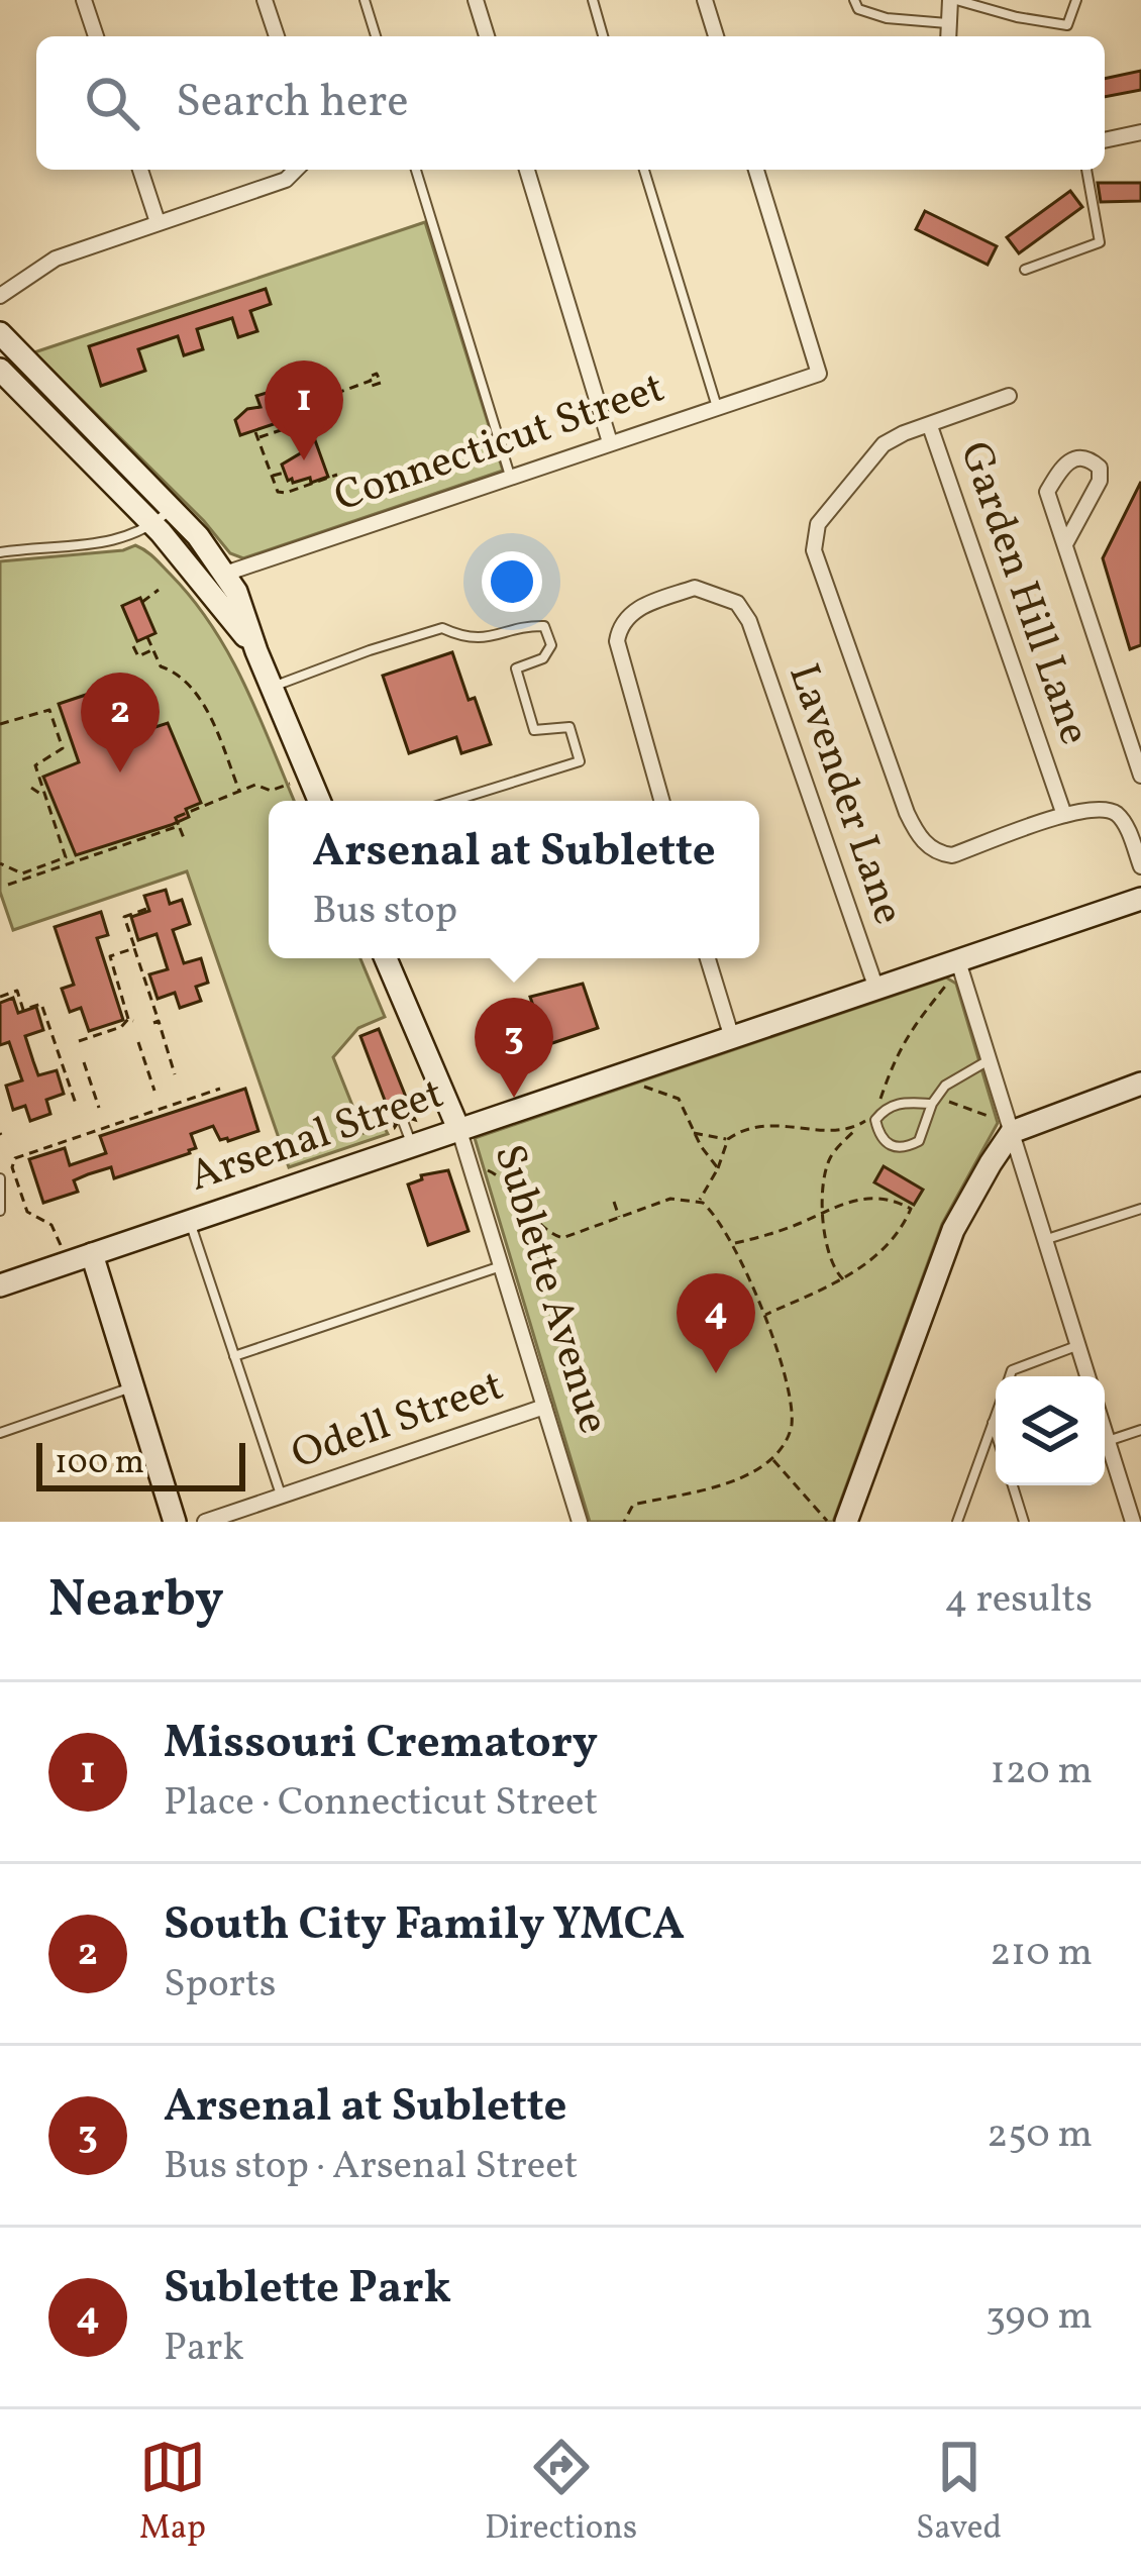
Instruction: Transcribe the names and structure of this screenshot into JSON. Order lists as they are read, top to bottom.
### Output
{
  "streets": {
    "street": [
      "Connecticut Street",
      "Garden Hill Lane",
      "Lavender Lane",
      "Arsenal Street",
      "Sublette Avenue",
      "Odell Street"
    ]
  },
  "crossings": [
    ["Lavender Lane", "Arsenal Street"],
    ["Arsenal Street", "Sublette Avenue"],
    ["Sublette Avenue", "Odell Street"]
  ],
  "scale_bar": "100 m",
  "page": {
    "search": "Search here",
    "pins": [
      "1",
      "2",
      "3",
      "4"
    ],
    "popup": ["Arsenal at Sublette", "Bus stop"],
    "scale": "100 m",
    "heading": ["Nearby", "4 results"],
    "list": [
      {
        "mark": "1",
        "name": "Missouri Crematory",
        "note": "Place · Connecticut Street",
        "value": "120 m"
      },
      {
        "mark": "2",
        "name": "South City Family YMCA",
        "note": "Sports",
        "value": "210 m"
      },
      {
        "mark": "3",
        "name": "Arsenal at Sublette",
        "note": "Bus stop · Arsenal Street",
        "value": "250 m"
      },
      {
        "mark": "4",
        "name": "Sublette Park",
        "note": "Park",
        "value": "390 m"
      }
    ],
    "nav": ["Map", "Directions", "Saved"]
  }
}
